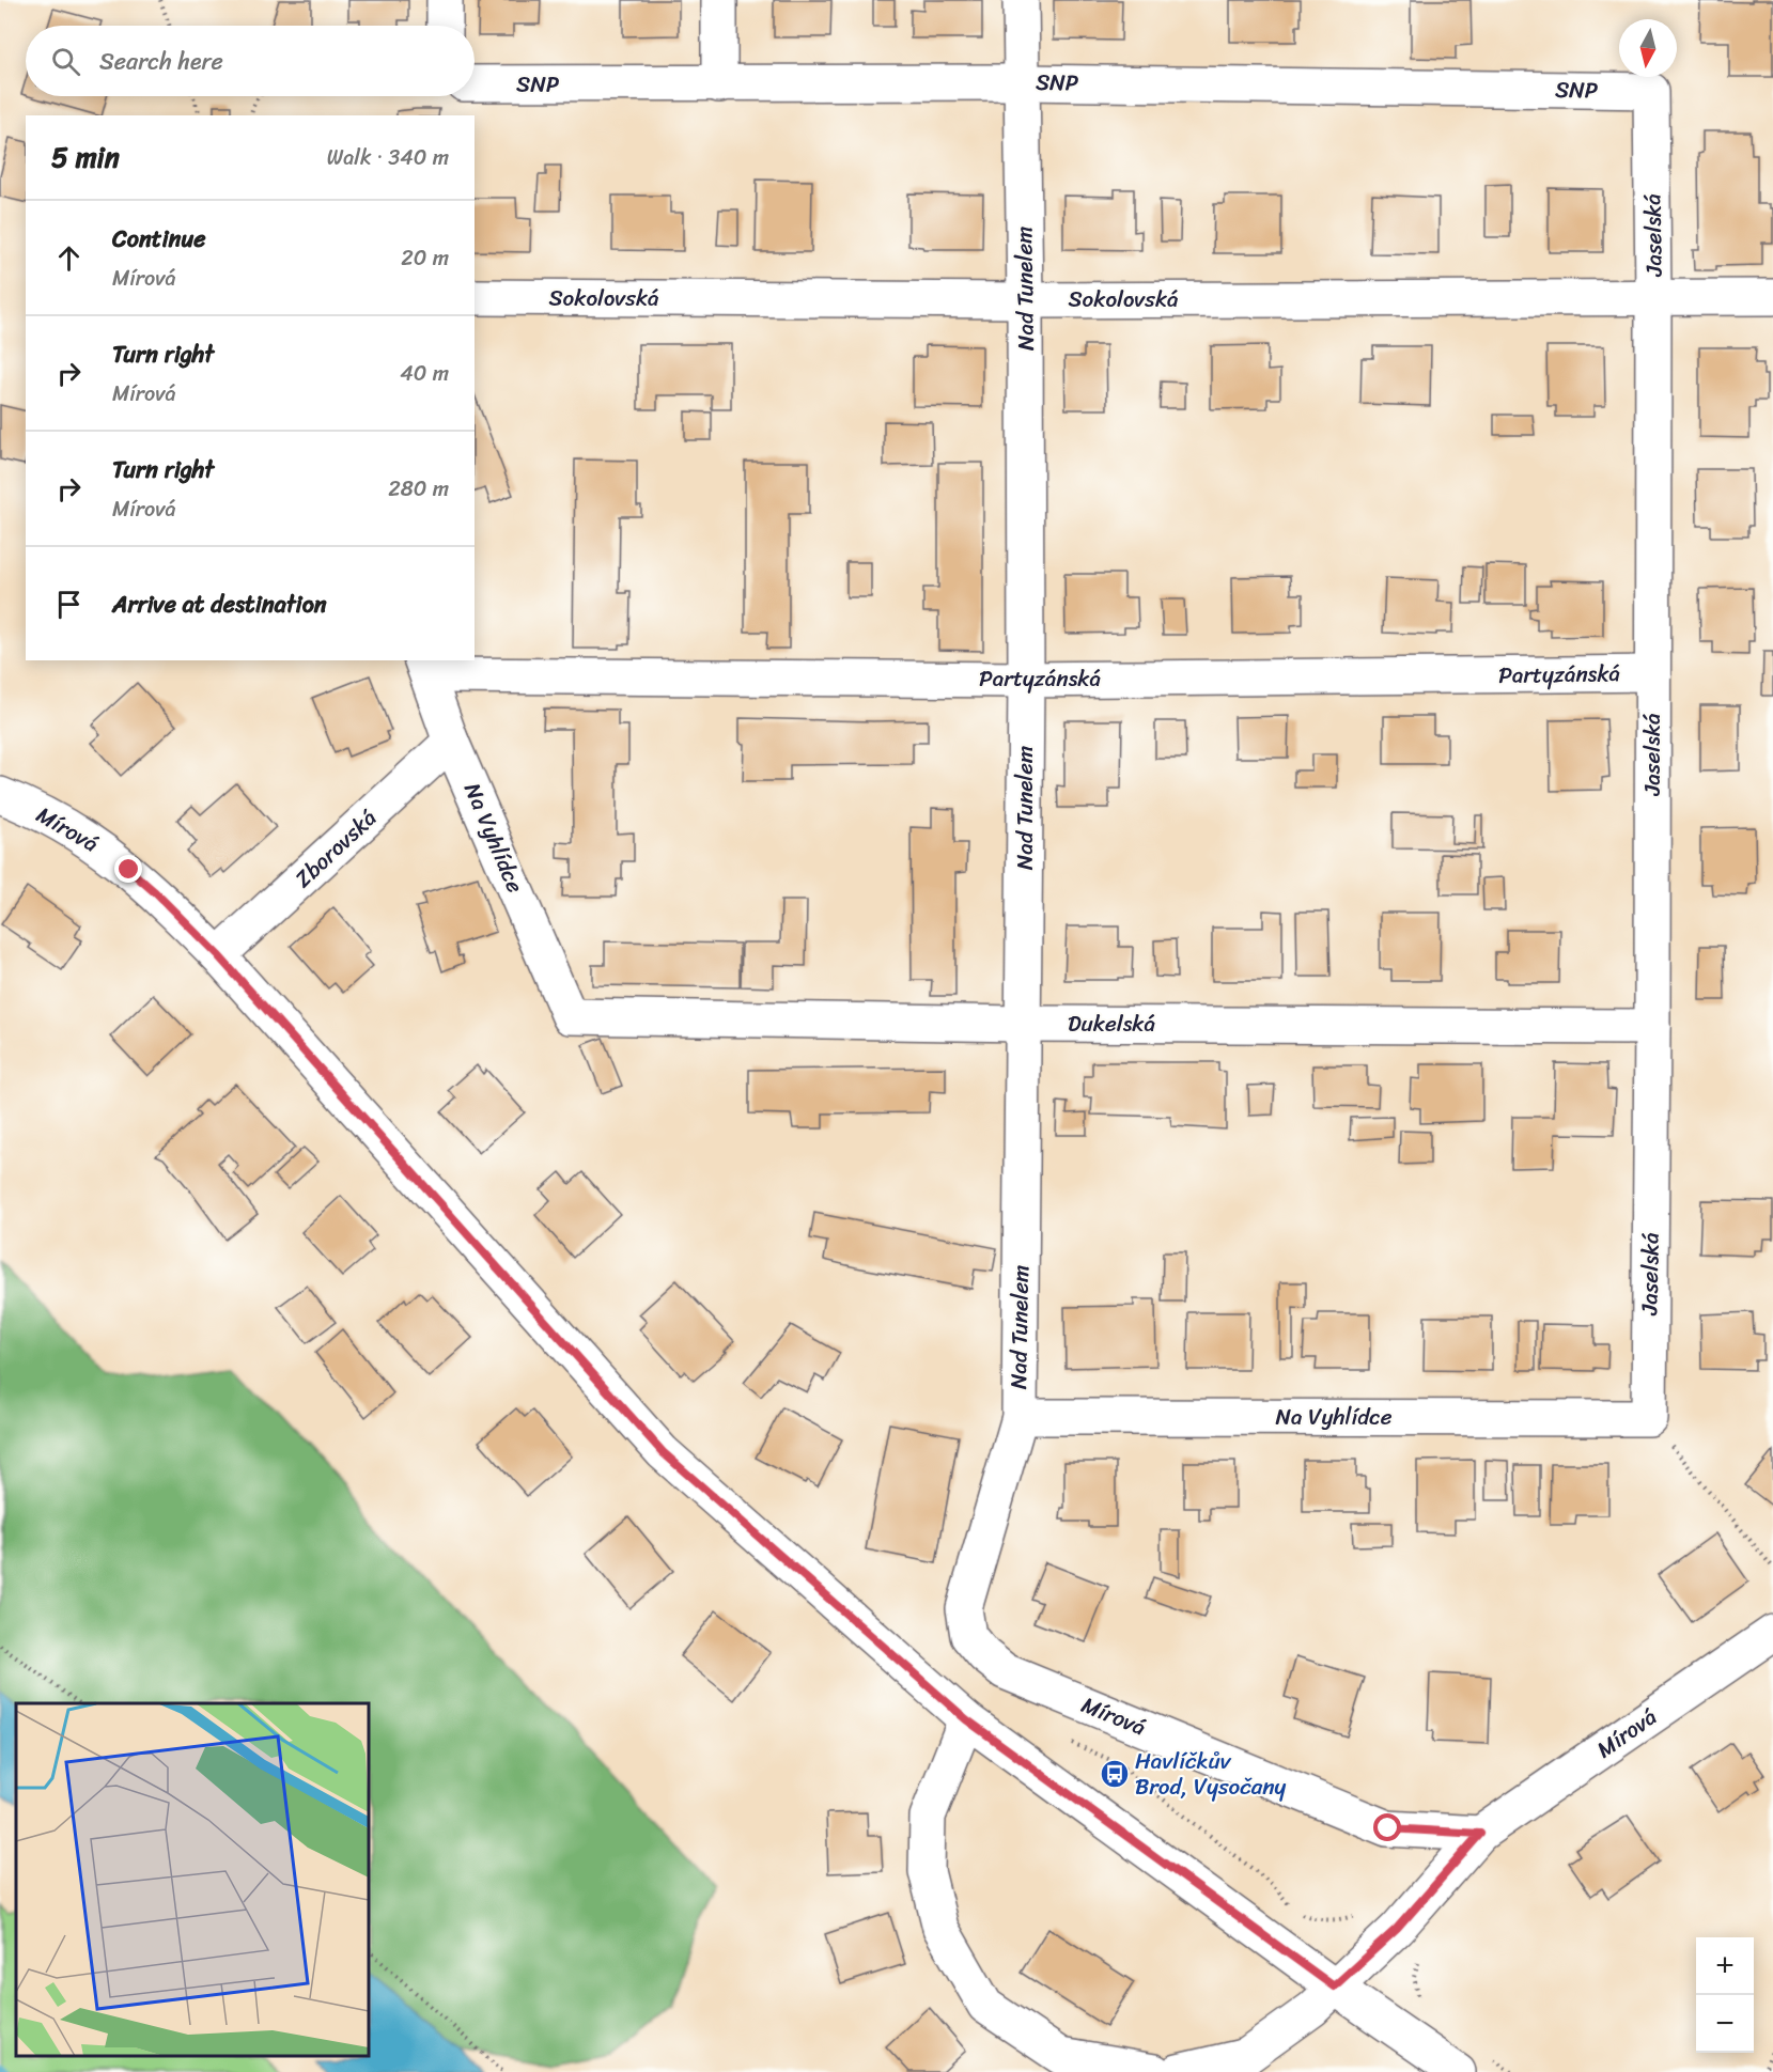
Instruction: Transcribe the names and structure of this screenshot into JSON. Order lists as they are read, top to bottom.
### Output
{
  "streets": {
    "street": [
      "SNP",
      "Jaselská",
      "Nad Tunelem",
      "Sokolovská",
      "Partyzánská",
      "Mírová",
      "Na Vyhlídce",
      "Zborovská",
      "Dukelská"
    ]
  },
  "crossings": [
    ["SNP", "Jaselská"],
    ["SNP", "Nad Tunelem"],
    ["Jaselská", "Sokolovská"],
    ["Jaselská", "Partyzánská"],
    ["Jaselská", "Na Vyhlídce"],
    ["Jaselská", "Dukelská"],
    ["Nad Tunelem", "Sokolovská"],
    ["Nad Tunelem", "Partyzánská"],
    ["Nad Tunelem", "Mírová"],
    ["Nad Tunelem", "Na Vyhlídce"],
    ["Nad Tunelem", "Dukelská"],
    ["Partyzánská", "Na Vyhlídce"],
    ["Mírová", "Zborovská"],
    ["Na Vyhlídce", "Zborovská"],
    ["Na Vyhlídce", "Dukelská"]
  ],
  "places": {
    "bus stop": ["Havlíčkův Brod, Vysočany"]
  },
  "north": "bottom",
  "page": {
    "search": "Search here",
    "heading": ["5 min", "Walk · 340 m"],
    "list": [
      ["Continue", "Mírová", "20 m"],
      ["Turn right", "Mírová", "40 m"],
      ["Turn right", "Mírová", "280 m"],
      "Arrive at destination"
    ],
    "map_buttons": ["+", "−"]
  }
}
